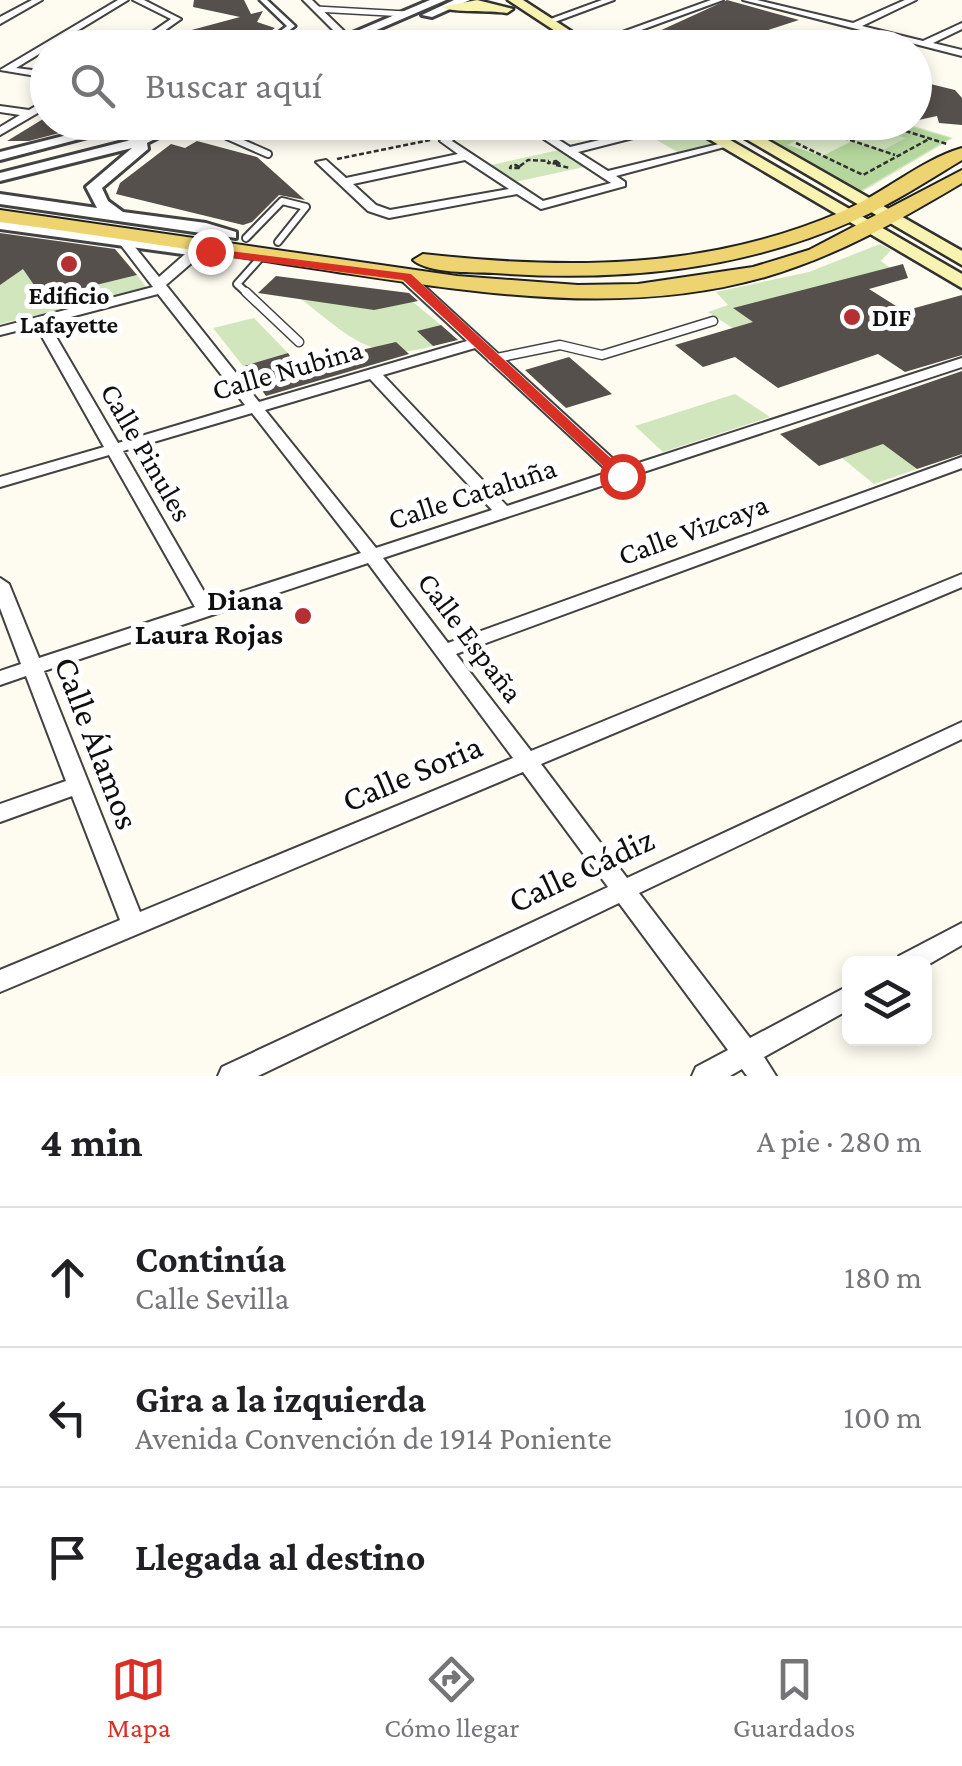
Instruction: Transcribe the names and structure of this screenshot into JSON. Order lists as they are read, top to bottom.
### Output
{
  "streets": {
    "street": [
      "Calle Nubina",
      "Calle Pinules",
      "Calle Cataluña",
      "Calle Vizcaya",
      "Calle España",
      "Calle Álamos",
      "Calle Soria",
      "Calle Cádiz"
    ]
  },
  "crossings": [
    ["Calle Nubina", "Calle Pinules"],
    ["Calle Nubina", "Calle España"],
    ["Calle Pinules", "Calle Cataluña"],
    ["Calle Cataluña", "Calle España"],
    ["Calle Cataluña", "Calle Álamos"],
    ["Calle Vizcaya", "Calle España"],
    ["Calle España", "Calle Soria"],
    ["Calle España", "Calle Cádiz"],
    ["Calle Álamos", "Calle Soria"]
  ],
  "places": ["Edificio Lafayette", "DIF", "Diana Laura Rojas"],
  "page": {
    "search": "Buscar aquí",
    "heading": ["4 min", "A pie · 280 m"],
    "list": [
      ["Continúa", "Calle Sevilla", "180 m"],
      ["Gira a la izquierda", "Avenida Convención de 1914 Poniente", "100 m"],
      "Llegada al destino"
    ],
    "nav": ["Mapa", "Cómo llegar", "Guardados"]
  }
}
